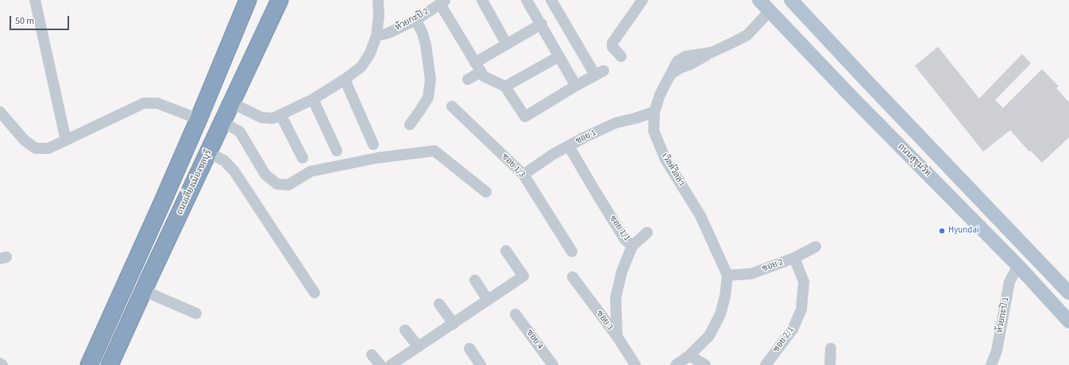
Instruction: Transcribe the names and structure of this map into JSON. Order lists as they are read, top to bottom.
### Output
{
  "streets": {
    "highway": ["ถนนเลี่ยงเมืองชลบุรี"],
    "main road": ["ถนนสุขุมวิท"],
    "street": [
      "ห้วยกะปิ 2",
      "ซอย 1",
      "ซอย 1/3",
      "เวิลด์วิลล่า",
      "ซอย 1/1",
      "ซอย 2",
      "ห้วยกะปิ 1",
      "ซอย 3",
      "ซอย 4",
      "ซอย 2/1"
    ]
  },
  "crossings": [
    ["ซอย 1", "ซอย 1/3"],
    ["ซอย 1", "เวิลด์วิลล่า"],
    ["ซอย 1", "ซอย 1/1"],
    ["ถนนสุขุมวิท", "เวิลด์วิลล่า"],
    ["ถนนสุขุมวิท", "ห้วยกะปิ 1"],
    ["เวิลด์วิลล่า", "ซอย 2"],
    ["ซอย 1/1", "ซอย 3"],
    ["ซอย 2", "ซอย 2/1"]
  ],
  "places": ["Hyundai"],
  "scale_bar": "50 m"
}
